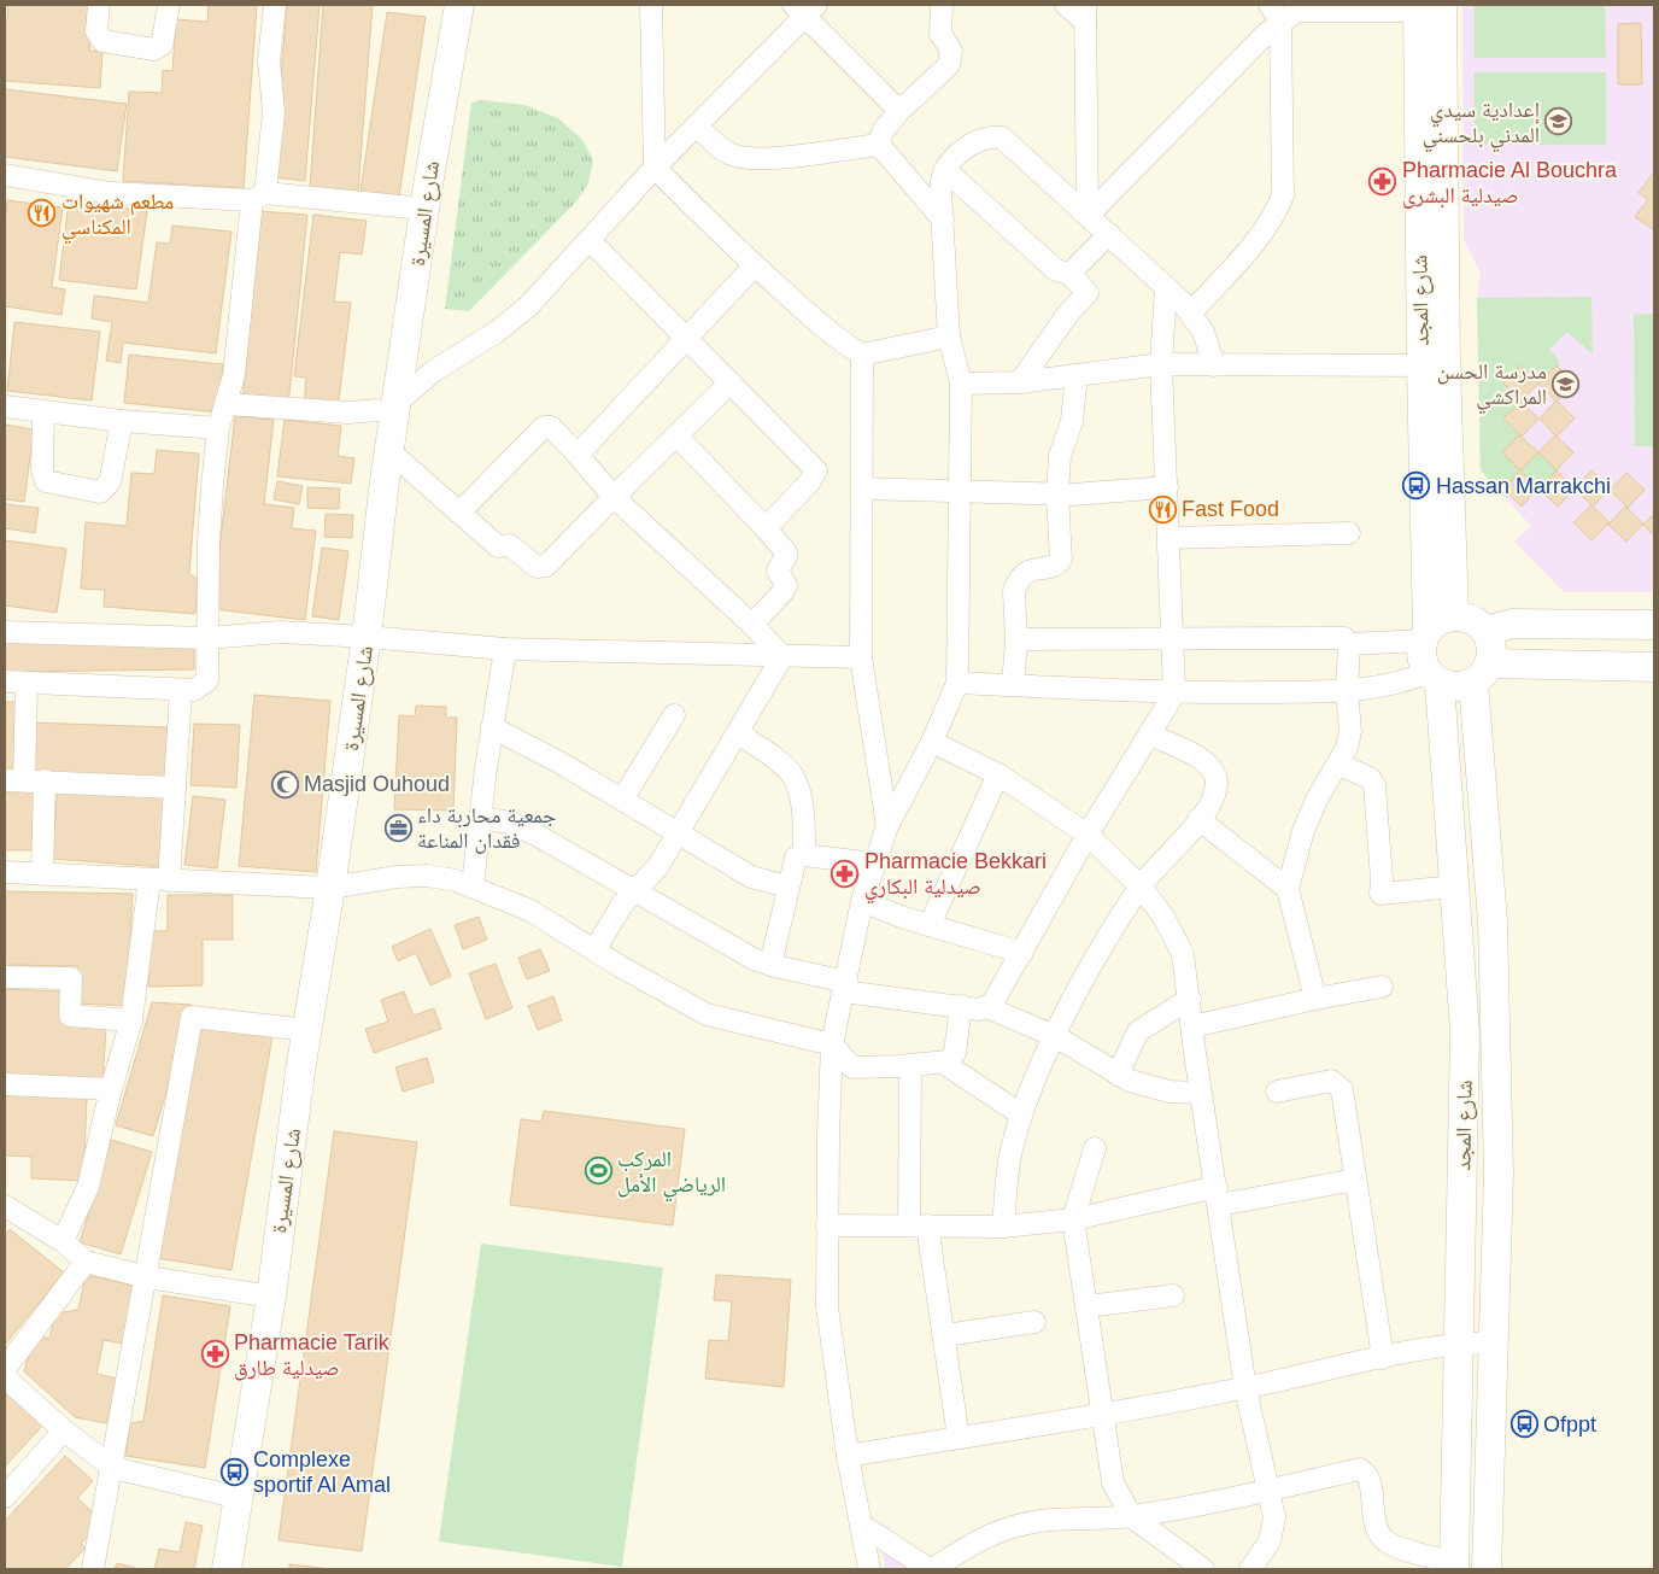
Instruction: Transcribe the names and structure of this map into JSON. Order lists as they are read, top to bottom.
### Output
{
  "streets": {
    "main road": ["شارع المسيرة", "شارع المجد"]
  },
  "places": {
    "school or university": ["إعدادية سيدي المدني بلحسني", "مدرسة الحسن المراكشي"],
    "pharmacy": ["Pharmacie Al Bouchra صيدلية البشرى", "Pharmacie Bekkari صيدلية البكاري", "Pharmacie Tarik صيدلية طارق"],
    "restaurant": ["مطعم شهيوات المكناسي", "Fast Food"],
    "bus stop": ["Hassan Marrakchi", "Ofppt", "Complexe sportif Al Amal"],
    "mosque": ["Masjid Ouhoud"],
    "office": ["جمعية محاربة داء فقدان المناعة"],
    "sports": ["المركب الرياضي الأمل"]
  }
}
